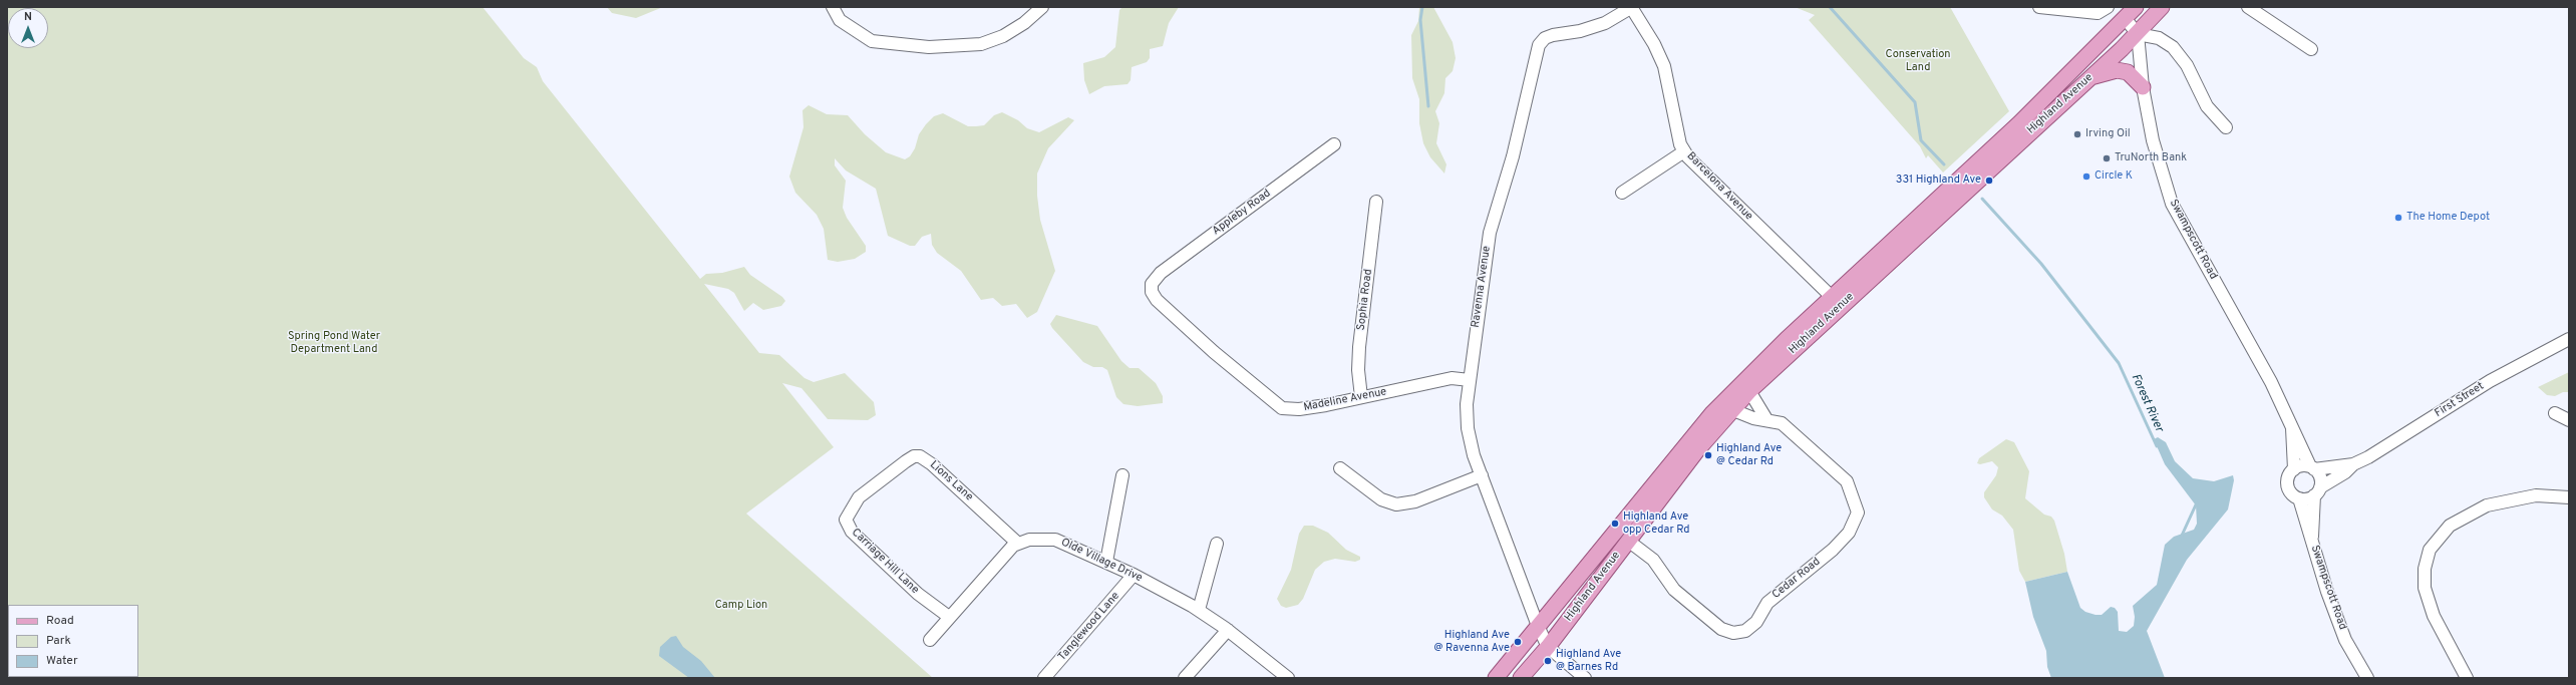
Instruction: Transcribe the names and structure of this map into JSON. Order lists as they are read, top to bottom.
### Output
{
  "streets": {
    "main road": ["Highland Avenue"],
    "street": [
      "Barcelona Avenue",
      "Appleby Road",
      "Swampscott Road",
      "Ravenna Avenue",
      "Sophia Road",
      "Madeline Avenue",
      "First Street",
      "Lions Lane",
      "Olde Village Drive",
      "Carriage Hill Lane",
      "Cedar Road",
      "Tanglewood Lane"
    ]
  },
  "crossings": [
    ["Highland Avenue", "Barcelona Avenue"],
    ["Highland Avenue", "Swampscott Road"],
    ["Highland Avenue", "Ravenna Avenue"],
    ["Highland Avenue", "Cedar Road"],
    ["Barcelona Avenue", "Ravenna Avenue"],
    ["Appleby Road", "Madeline Avenue"],
    ["Swampscott Road", "First Street"],
    ["Ravenna Avenue", "Madeline Avenue"],
    ["Sophia Road", "Madeline Avenue"],
    ["Lions Lane", "Olde Village Drive"],
    ["Lions Lane", "Carriage Hill Lane"],
    ["Olde Village Drive", "Carriage Hill Lane"],
    ["Olde Village Drive", "Tanglewood Lane"]
  ],
  "water": ["Forest River"],
  "parks": ["Conservation Land", "Spring Pond Water Department Land", "Camp Lion"],
  "places": [
    "Irving Oil",
    "TruNorth Bank",
    "Circle K",
    "331 Highland Ave",
    "The Home Depot",
    "Highland Ave @ Cedar Rd",
    "Highland Ave opp Cedar Rd",
    "Highland Ave @ Ravenna Ave",
    "Highland Ave @ Barnes Rd"
  ],
  "legend": ["Road", "Park", "Water"],
  "north": "top"
}
